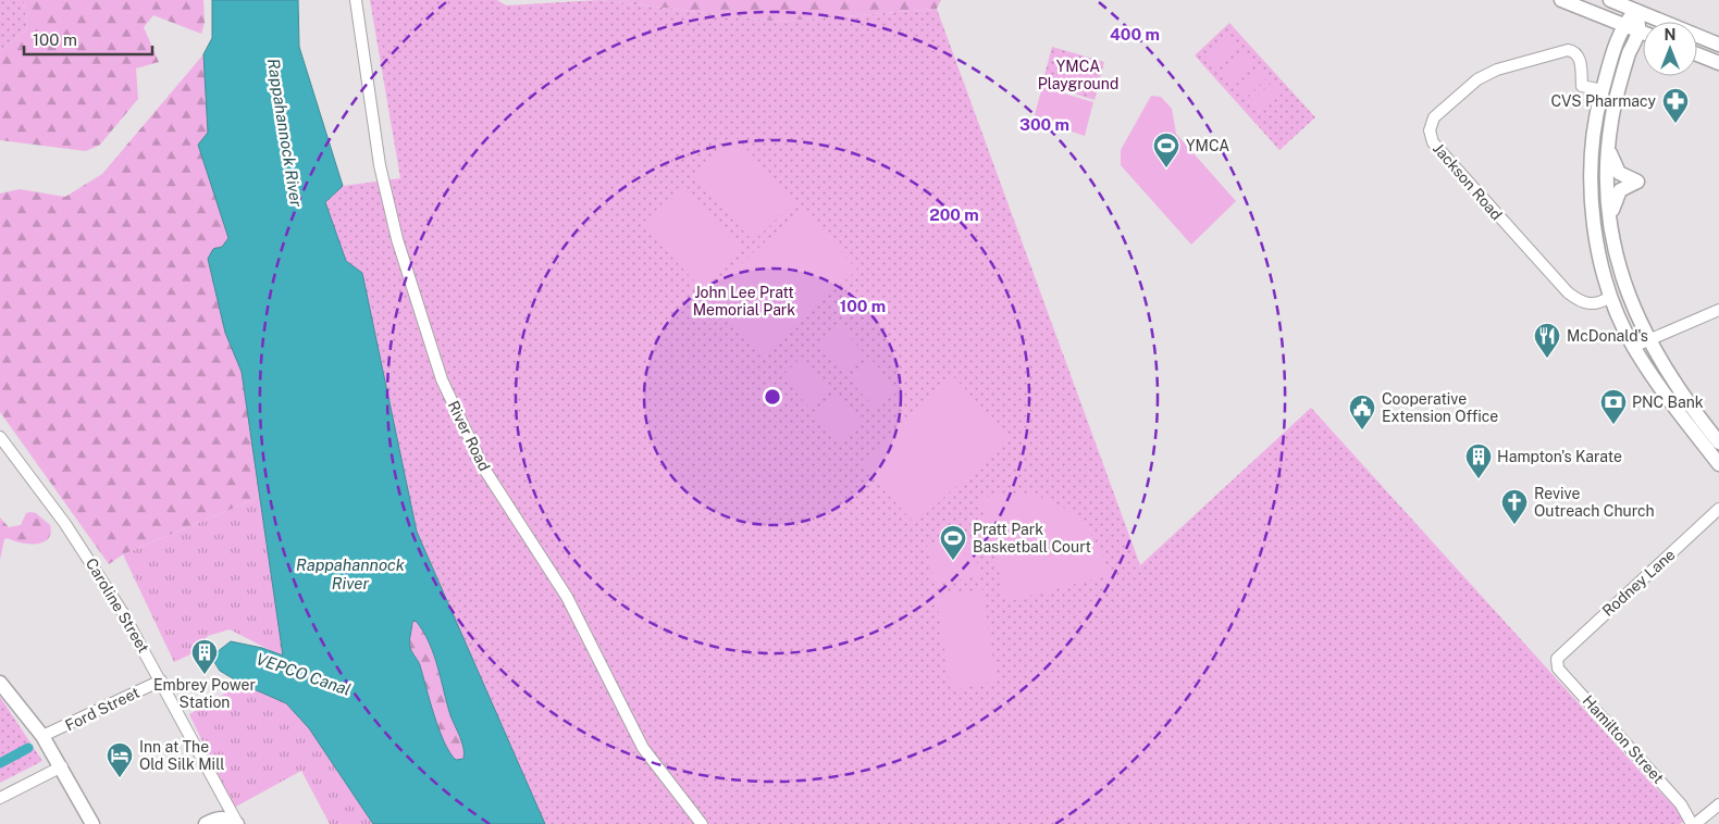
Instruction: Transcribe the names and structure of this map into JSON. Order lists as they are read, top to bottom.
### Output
{
  "streets": {
    "street": [
      "Jackson Road",
      "River Road",
      "Rodney Lane",
      "Caroline Street",
      "Ford Street",
      "Hamilton Street"
    ]
  },
  "crossings": [
    ["Rodney Lane", "Hamilton Street"],
    ["Caroline Street", "Ford Street"]
  ],
  "water": ["Rappahannock River", "VEPCO Canal"],
  "parks": ["YMCA Playground", "John Lee Pratt Memorial Park"],
  "places": {
    "pharmacy": ["CVS Pharmacy"],
    "sports": ["YMCA", "Pratt Park Basketball Court"],
    "restaurant": ["McDonald's"],
    "bank": ["PNC Bank"],
    "public building": ["Cooperative Extension Office"],
    "building": ["Hampton's Karate", "Embrey Power Station"],
    "church": ["Revive Outreach Church"],
    "hotel": ["Inn at The Old Silk Mill"]
  },
  "scale_bar": "100 m",
  "north": "top",
  "rings": [
    "400 m",
    "300 m",
    "200 m",
    "100 m"
  ]
}
